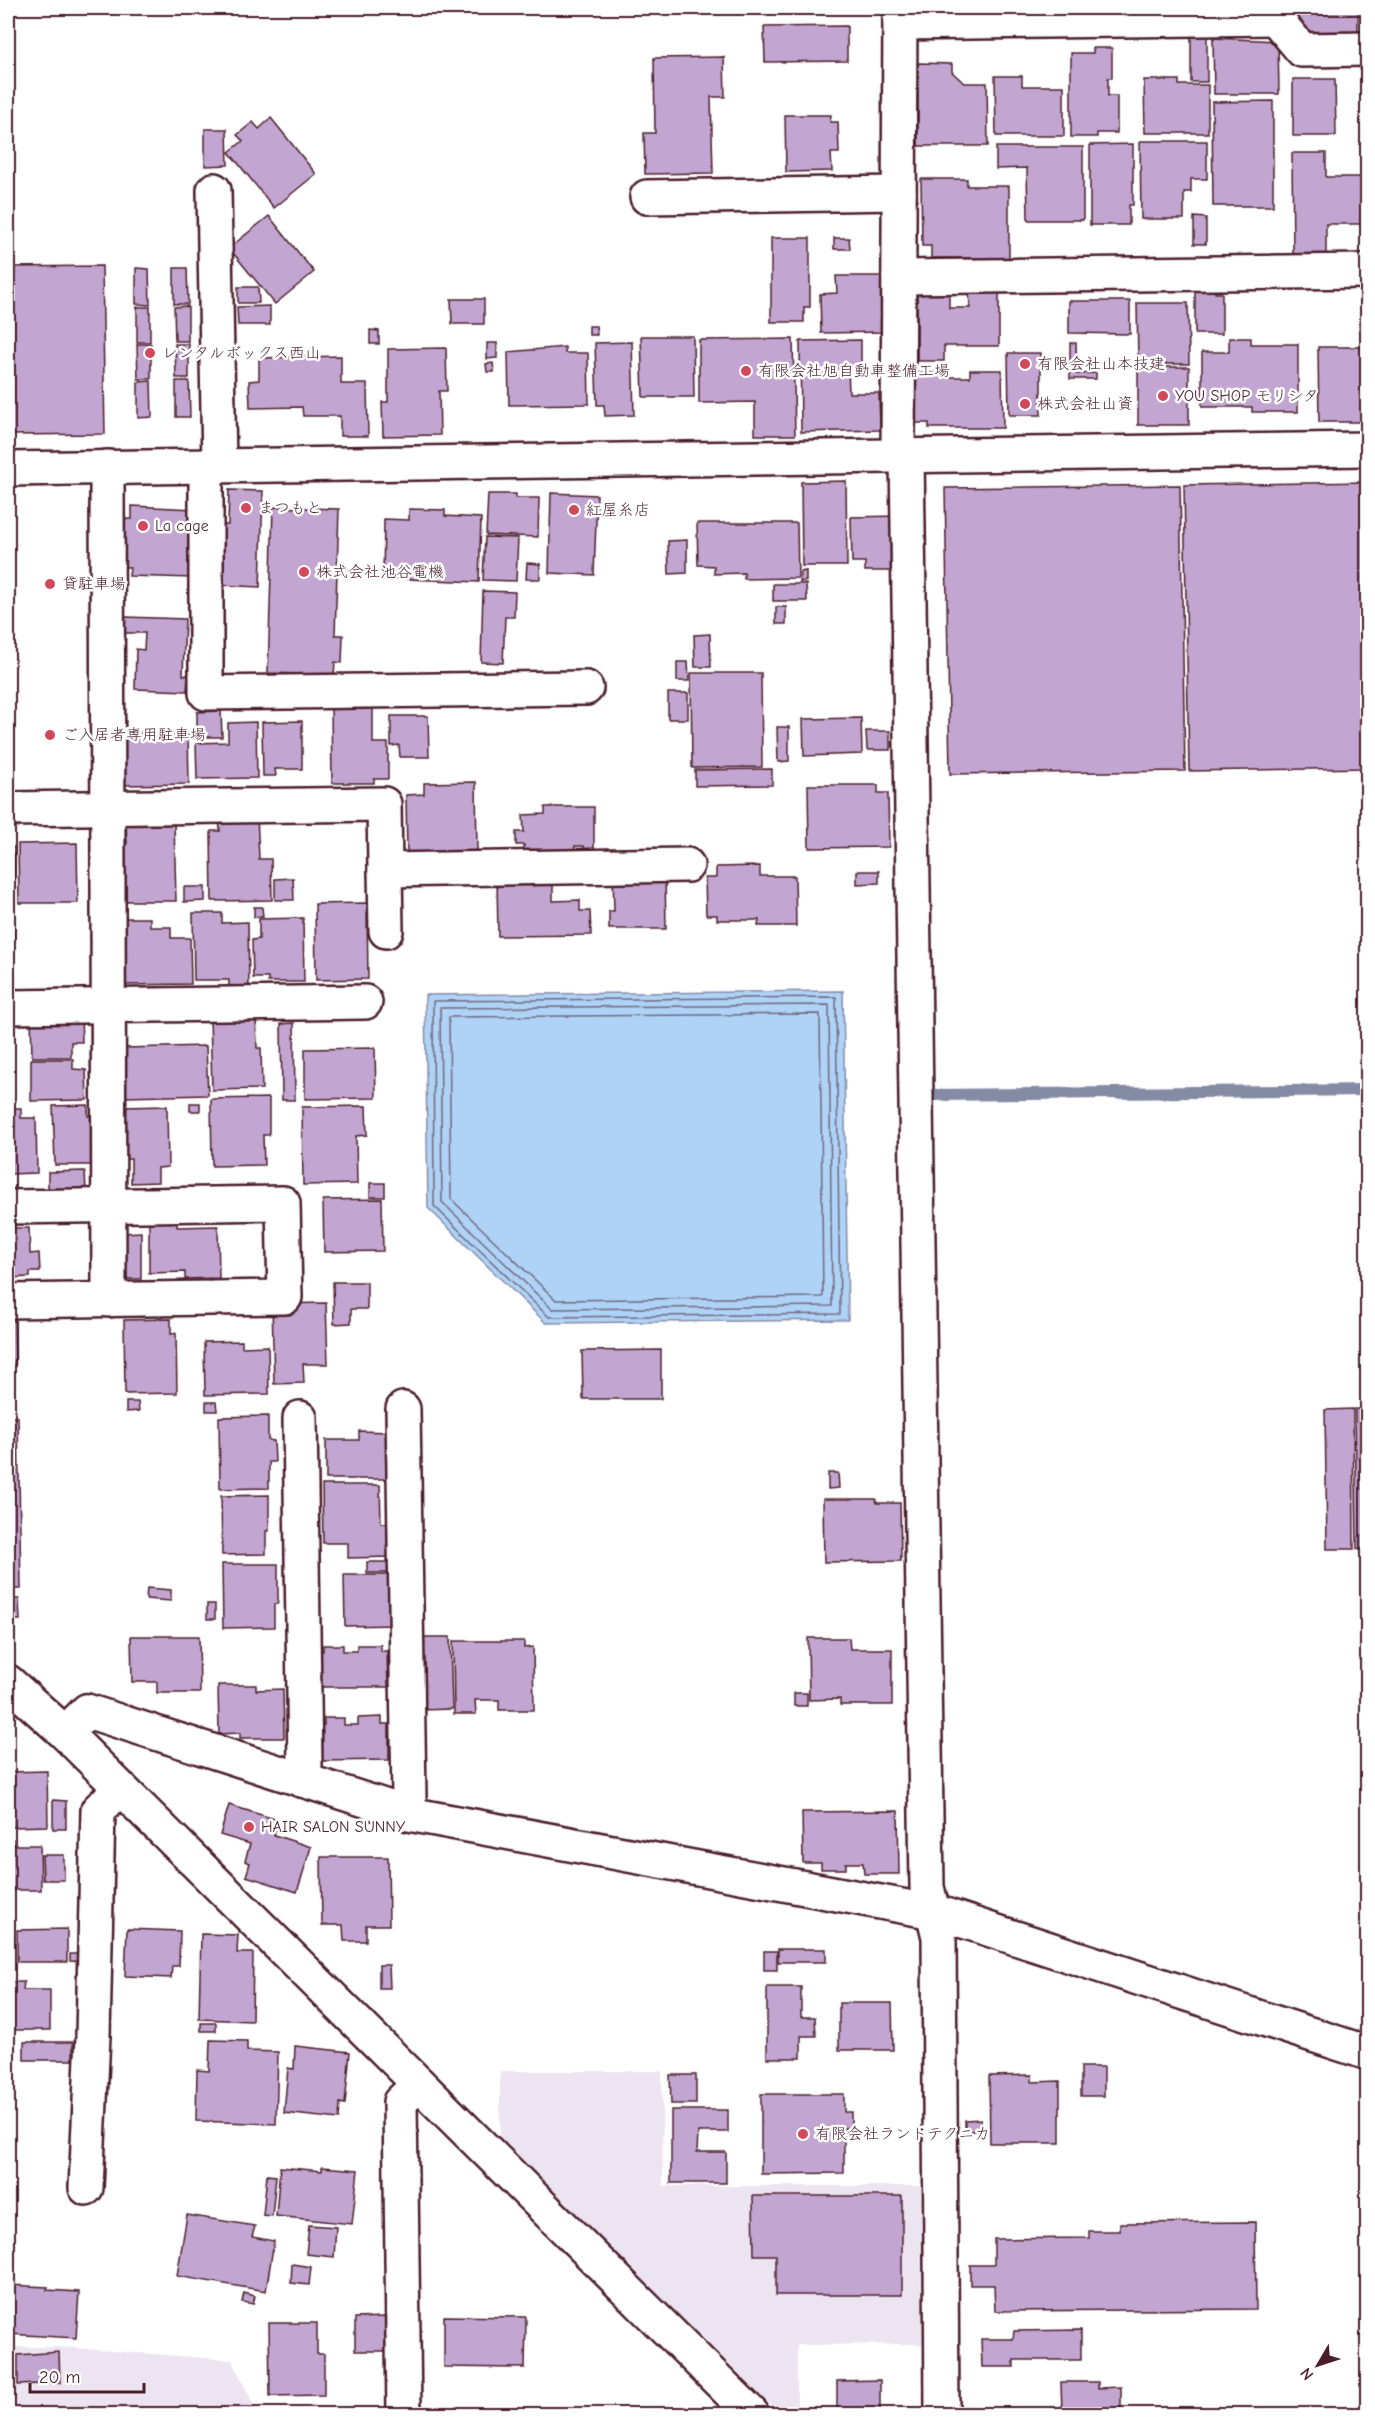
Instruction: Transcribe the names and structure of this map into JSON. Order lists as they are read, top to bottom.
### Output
{
  "places": [
    "レンタルボックス西山",
    "有限会社山本技建",
    "有限会社旭自動車整備工場",
    "YOU SHOP モリシタ",
    "株式会社山資",
    "まつもと",
    "紅屋糸店",
    "La cage",
    "株式会社池谷電機",
    "貸駐車場",
    "ご入居者専用駐車場",
    "HAIR SALON SUNNY",
    "有限会社ランドテクニカ"
  ],
  "scale_bar": "20 m",
  "north": "bottom left"
}
